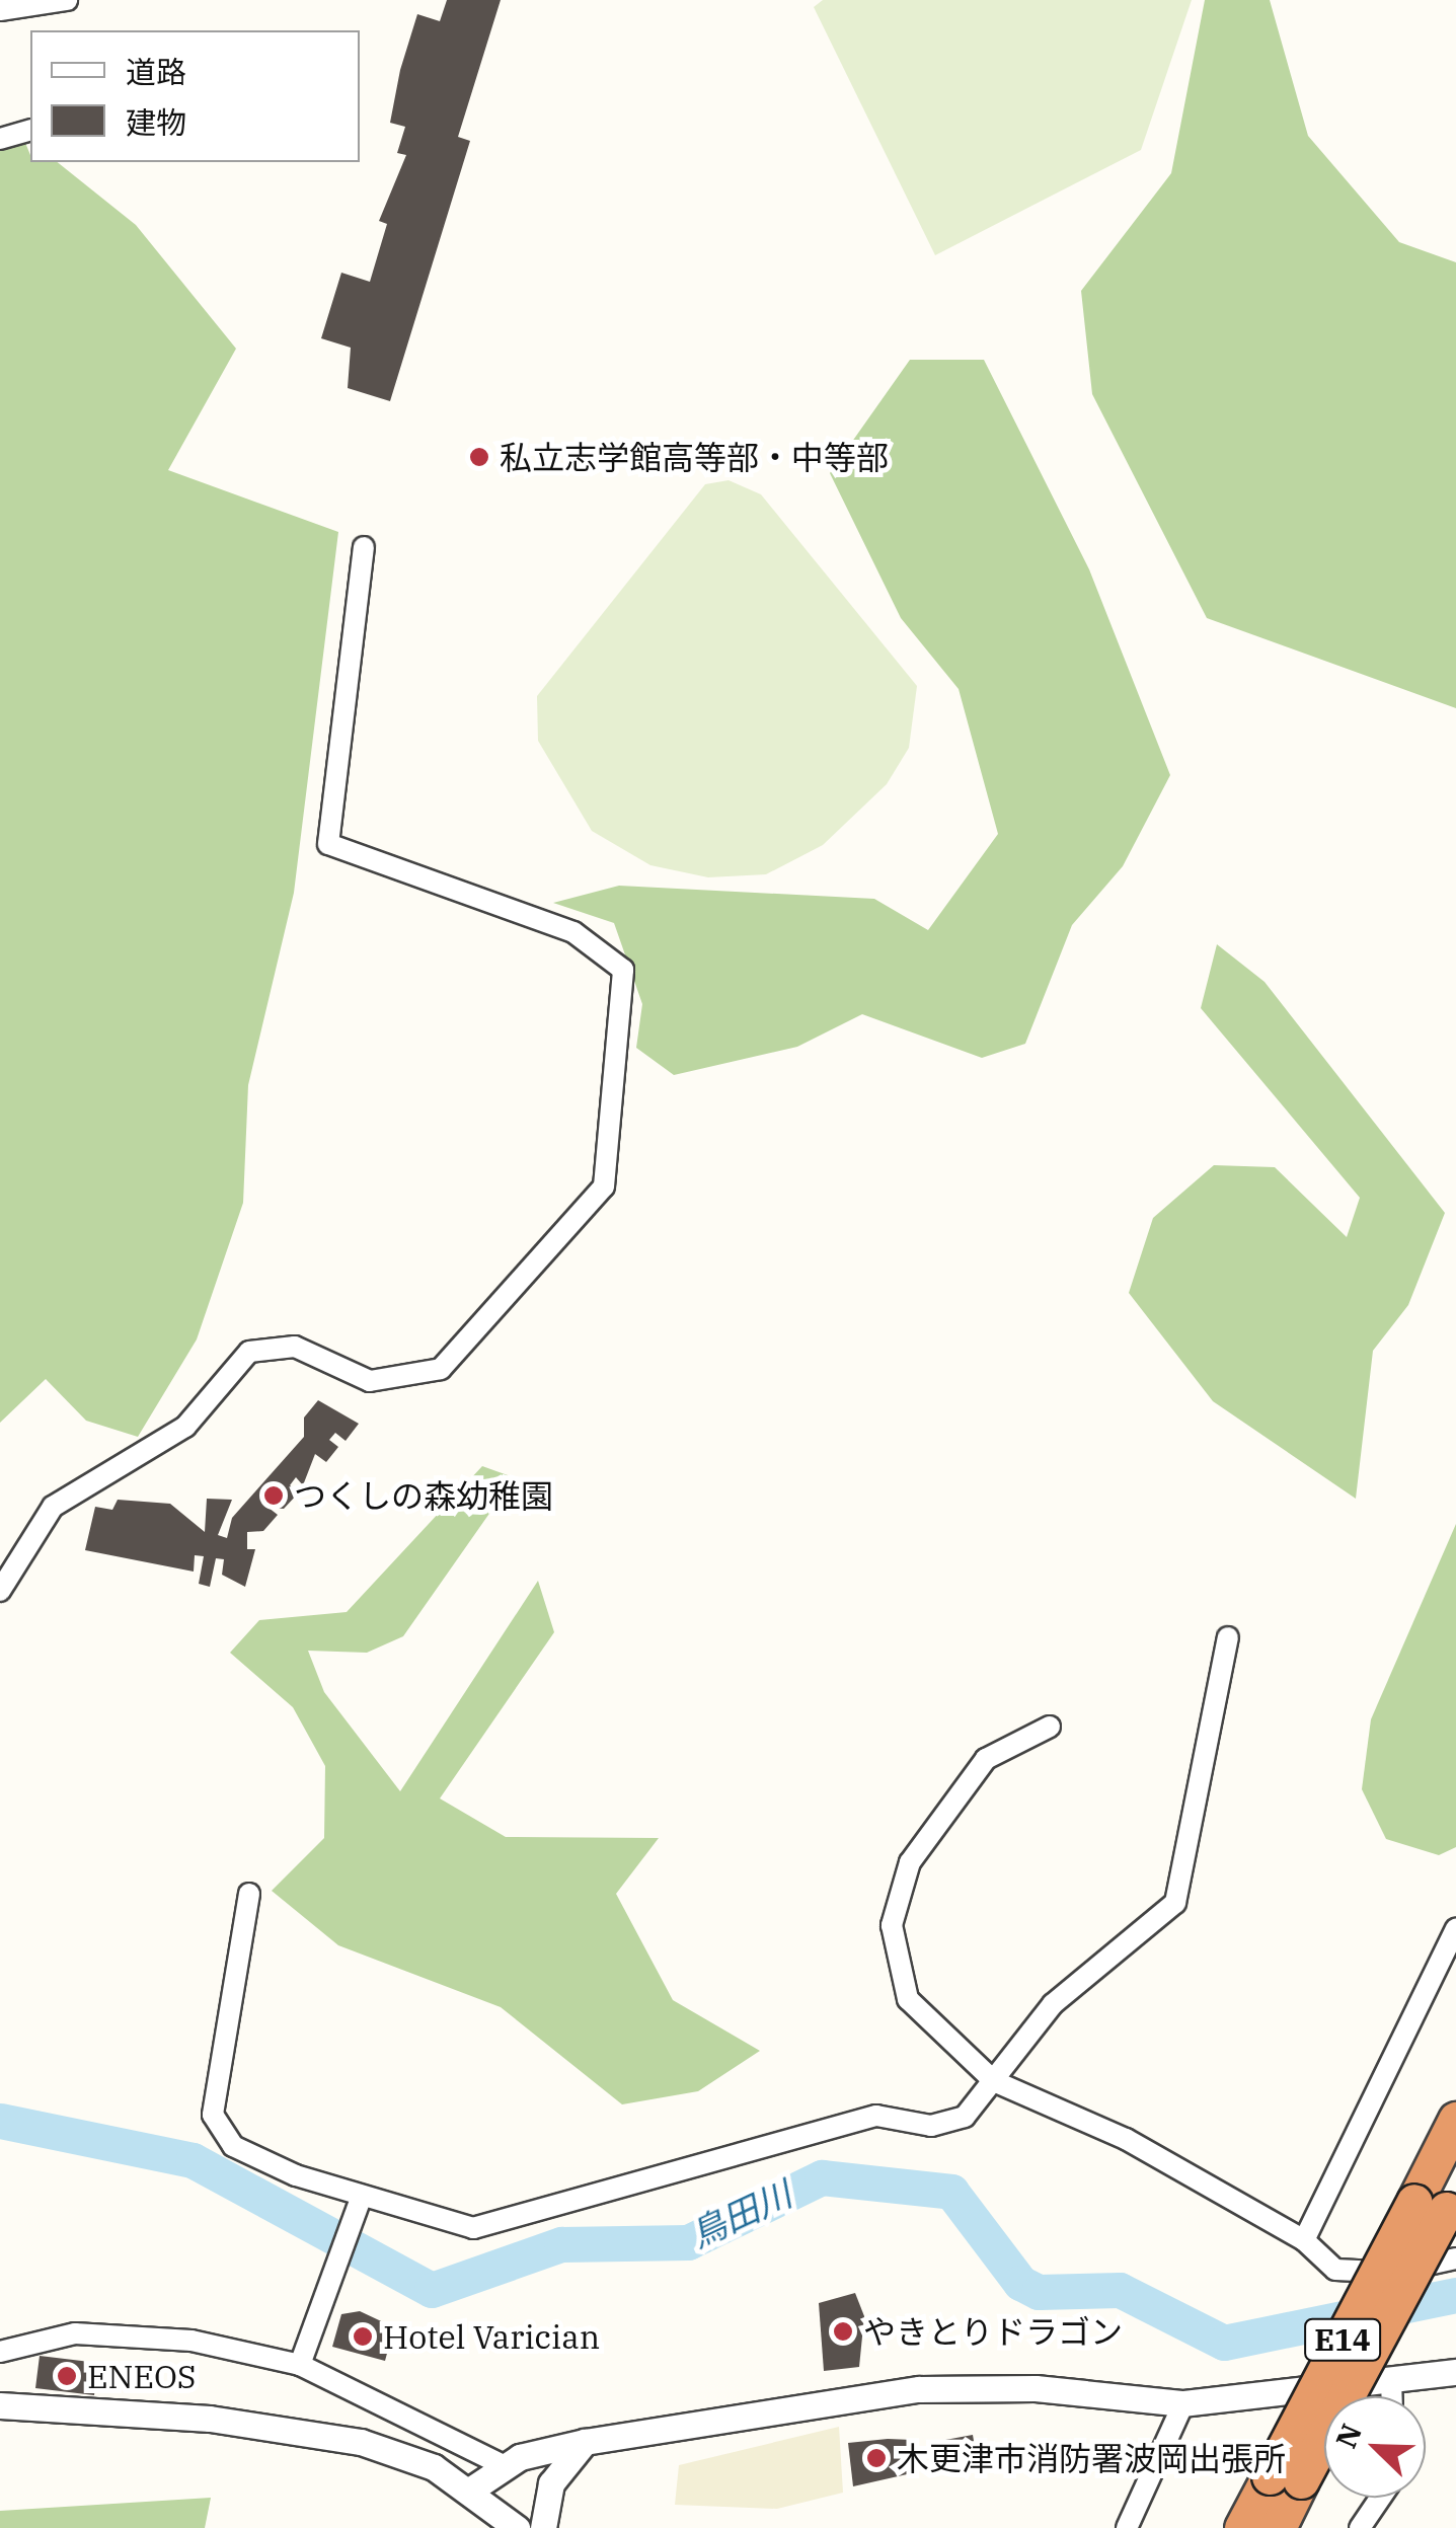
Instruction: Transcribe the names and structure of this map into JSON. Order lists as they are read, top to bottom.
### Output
{
  "streets": {
    "highway": ["E14"]
  },
  "water": ["鳥田川"],
  "places": [
    "私立志学館高等部・中等部",
    "つくしの森幼稚園",
    "やきとりドラゴン",
    "Hotel Varician",
    "ENEOS",
    "木更津市消防署波岡出張所"
  ],
  "legend": ["道路", "建物"],
  "north": "top left"
}
